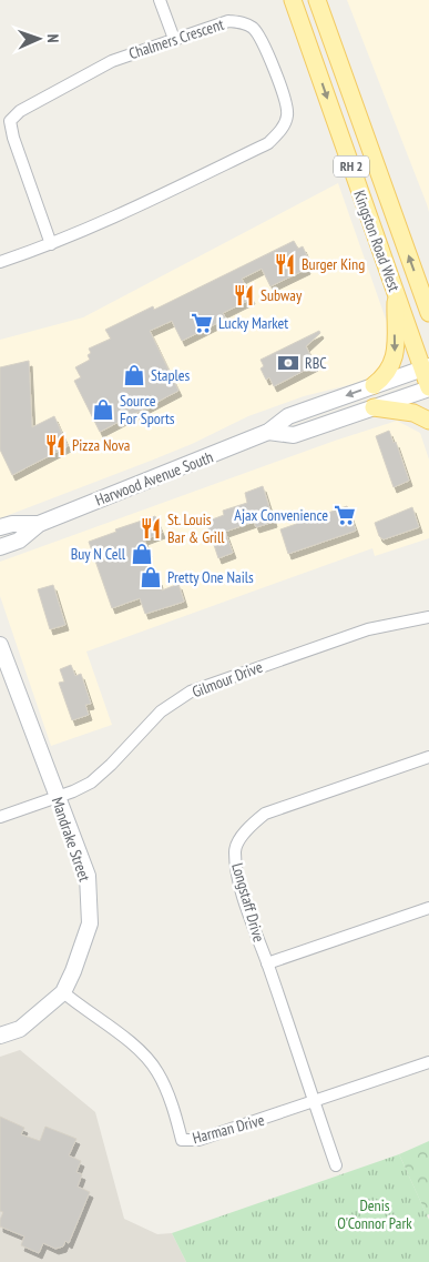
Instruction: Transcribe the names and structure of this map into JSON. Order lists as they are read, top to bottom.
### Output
{
  "streets": {
    "main road": [
      "RH 2",
      "Kingston Road West",
      "Harwood Avenue South",
      "Mandrake Street"
    ],
    "street": [
      "Chalmers Crescent",
      "Gilmour Drive",
      "Longstaff Drive",
      "Harman Drive"
    ]
  },
  "crossings": [
    ["Kingston Road West", "Harwood Avenue South"],
    ["Gilmour Drive", "Mandrake Street"],
    ["Mandrake Street", "Harman Drive"],
    ["Longstaff Drive", "Harman Drive"]
  ],
  "parks": ["Denis O'Connor Park"],
  "places": {
    "restaurant": [
      "Burger King",
      "Subway",
      "Pizza Nova",
      "St. Louis Bar & Grill"
    ],
    "supermarket": ["Lucky Market", "Ajax Convenience"],
    "bank": ["RBC"],
    "shop": [
      "Staples",
      "Source For Sports",
      "Buy N Cell",
      "Pretty One Nails"
    ]
  },
  "north": "right"
}
